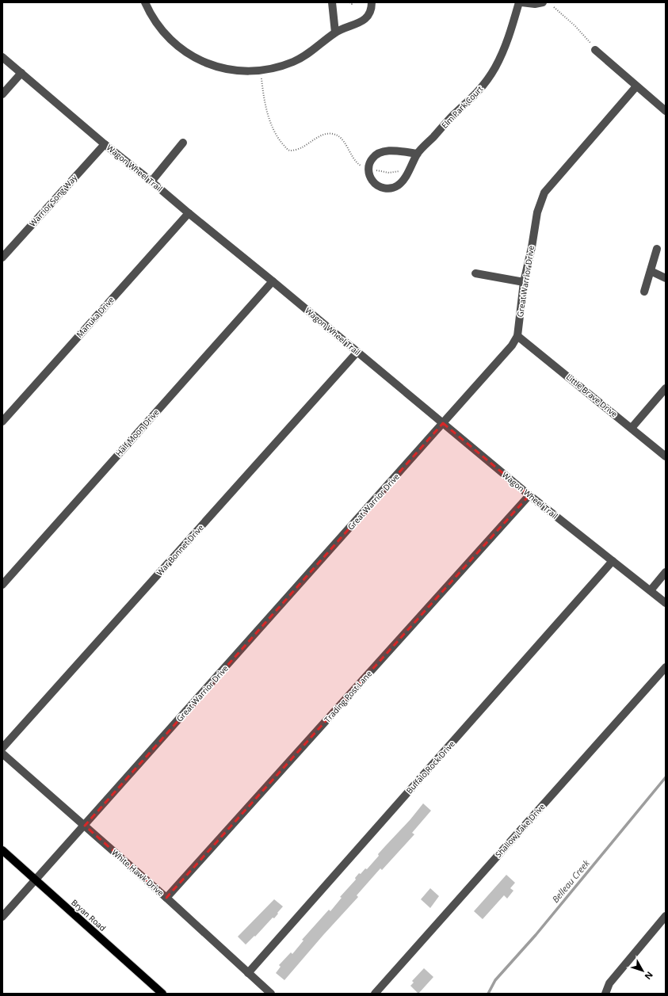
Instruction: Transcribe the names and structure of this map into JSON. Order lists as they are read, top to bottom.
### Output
{
  "streets": {
    "main road": ["Bryan Road"],
    "street": [
      "Elm Park Court",
      "Wagon Wheel Trail",
      "Warrior Song Way",
      "Great Warrior Drive",
      "Manuka Drive",
      "Little Brave Drive",
      "Half Moon Drive",
      "War Bonnet Drive",
      "Trading Post Lane",
      "Buffalo Rock Drive",
      "Shallow Lake Drive",
      "White Hawk Drive"
    ]
  },
  "crossings": [
    ["Wagon Wheel Trail", "Warrior Song Way"],
    ["Wagon Wheel Trail", "Great Warrior Drive"],
    ["Wagon Wheel Trail", "Manuka Drive"],
    ["Wagon Wheel Trail", "Half Moon Drive"],
    ["Wagon Wheel Trail", "War Bonnet Drive"],
    ["Wagon Wheel Trail", "Trading Post Lane"],
    ["Wagon Wheel Trail", "Buffalo Rock Drive"],
    ["Great Warrior Drive", "Little Brave Drive"],
    ["Great Warrior Drive", "White Hawk Drive"],
    ["Great Warrior Drive", "Bryan Road"],
    ["Trading Post Lane", "White Hawk Drive"],
    ["Buffalo Rock Drive", "White Hawk Drive"]
  ],
  "water": ["Belleau Creek"],
  "north": "bottom right"
}
